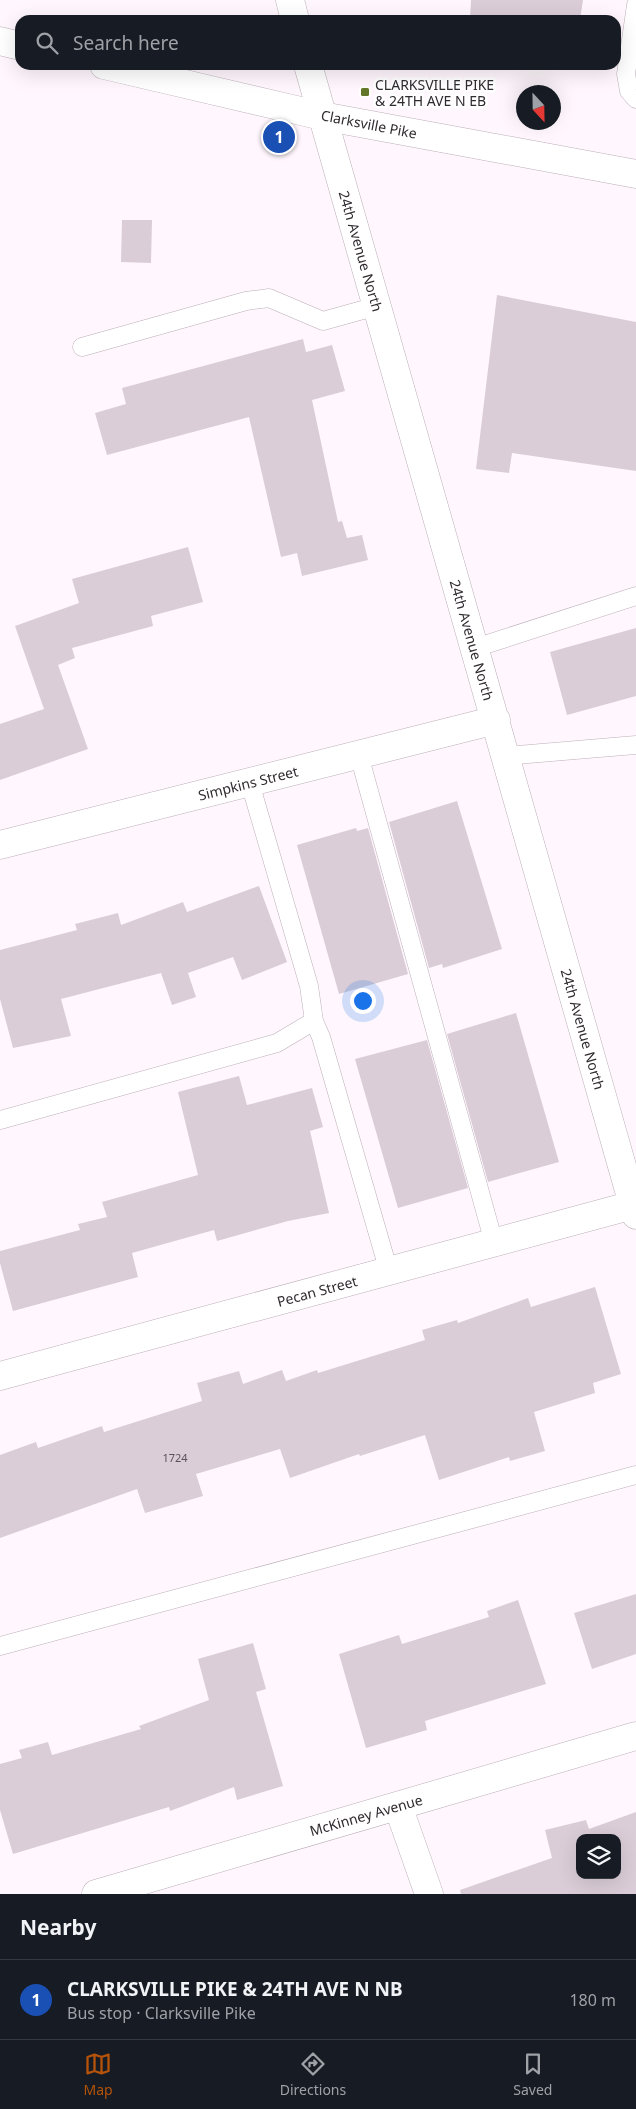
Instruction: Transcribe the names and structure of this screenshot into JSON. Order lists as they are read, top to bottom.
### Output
{
  "streets": {
    "street": [
      "Clarksville Pike",
      "24th Avenue North",
      "Simpkins Street",
      "Pecan Street",
      "McKinney Avenue"
    ]
  },
  "crossings": [
    ["Clarksville Pike", "24th Avenue North"],
    ["24th Avenue North", "Simpkins Street"],
    ["24th Avenue North", "Pecan Street"]
  ],
  "places": {
    "transit": ["CLARKSVILLE PIKE & 24TH AVE N EB"]
  },
  "house_numbers": ["1724"],
  "north": "bottom",
  "page": {
    "search": "Search here",
    "pins": "1",
    "heading": "Nearby",
    "list": [
      {
        "mark": "1",
        "name": "CLARKSVILLE PIKE & 24TH AVE N NB",
        "note": "Bus stop · Clarksville Pike",
        "value": "180 m"
      }
    ],
    "nav": ["Map", "Directions", "Saved"]
  }
}
